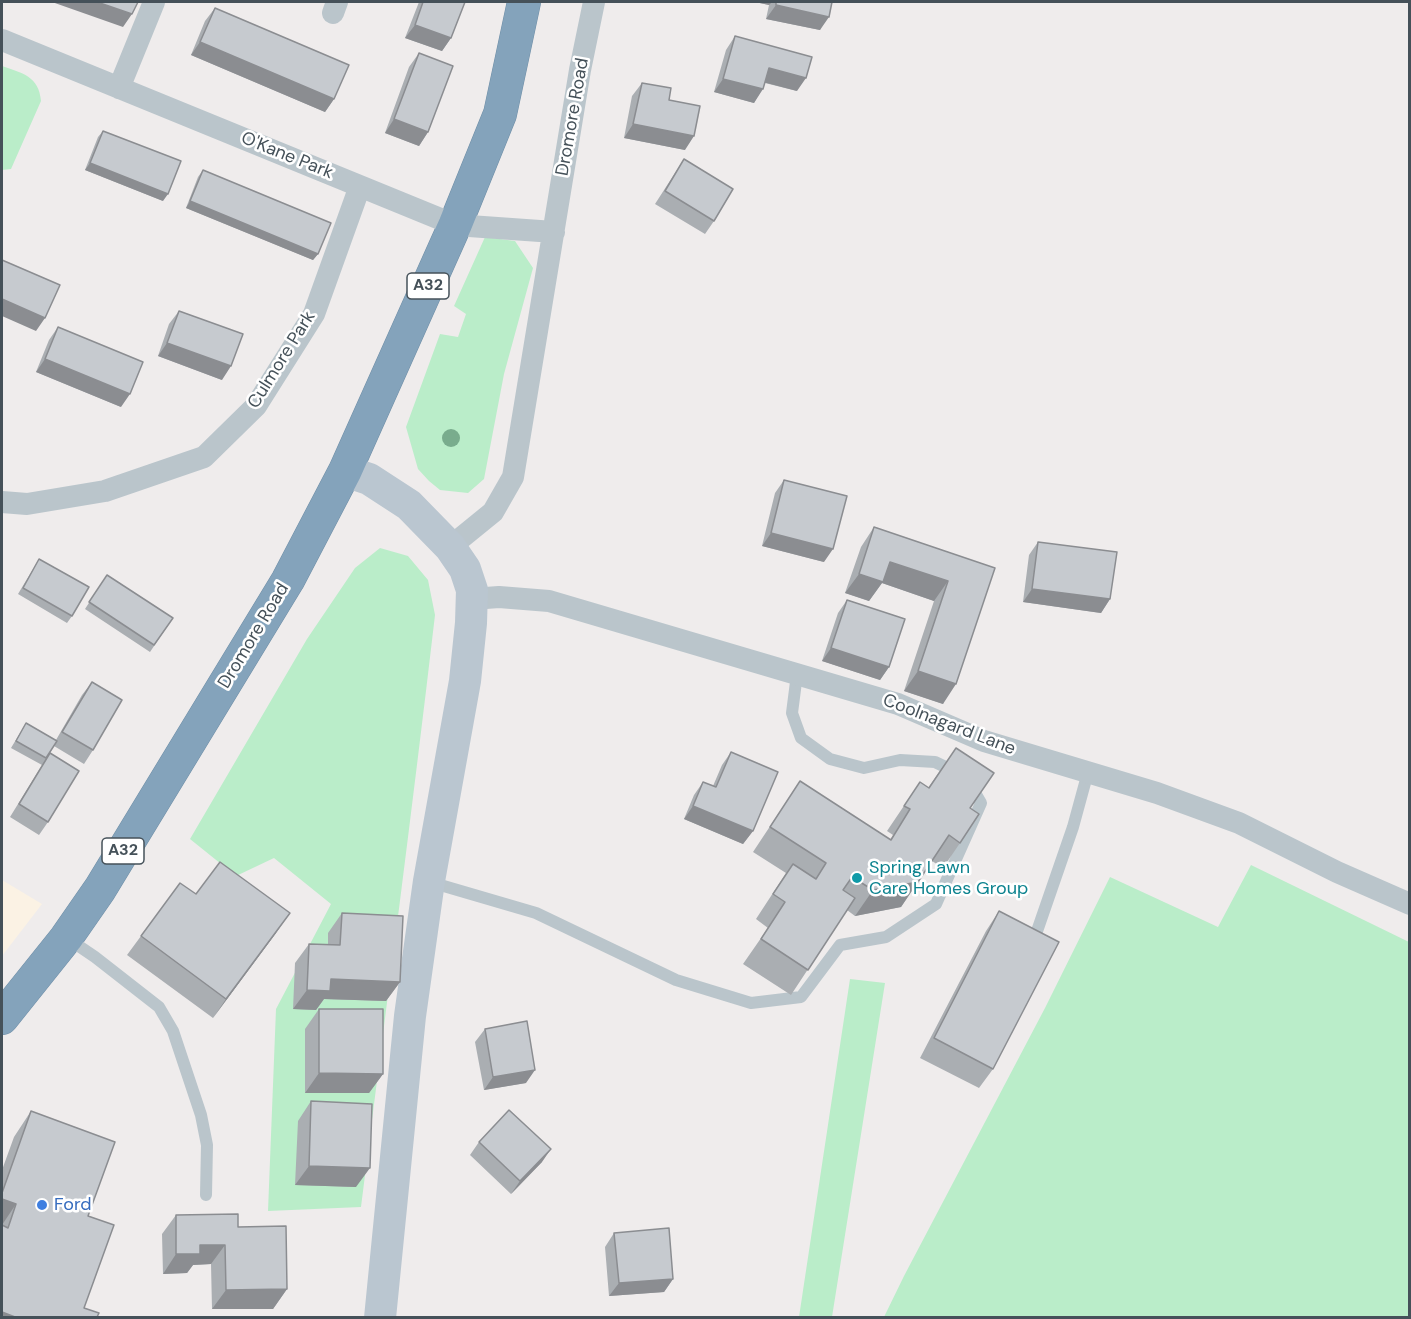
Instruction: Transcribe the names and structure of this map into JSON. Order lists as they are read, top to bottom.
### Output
{
  "streets": {
    "highway": ["Dromore Road", "A32"],
    "street": ["O'Kane Park", "Culmore Park", "Coolnagard Lane"]
  },
  "crossings": [
    ["Dromore Road", "O'Kane Park"],
    ["O'Kane Park", "Culmore Park"]
  ],
  "places": ["Spring Lawn Care Homes Group", "Ford"]
}
